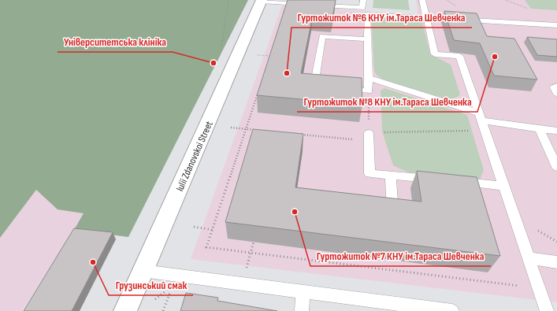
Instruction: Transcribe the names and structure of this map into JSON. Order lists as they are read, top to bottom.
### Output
{
  "streets": {
    "street": ["Iulii Zdanovskoi Street"]
  },
  "places": [
    "Гуртожиток №8 КНУ ім.Тараса Шевченка",
    "Університетська клініка",
    "Гуртожиток №6 КНУ ім.Тараса Шевченка",
    "Гуртожиток №7 КНУ ім.Тараса Шевченка",
    "Грузинський смак"
  ]
}
